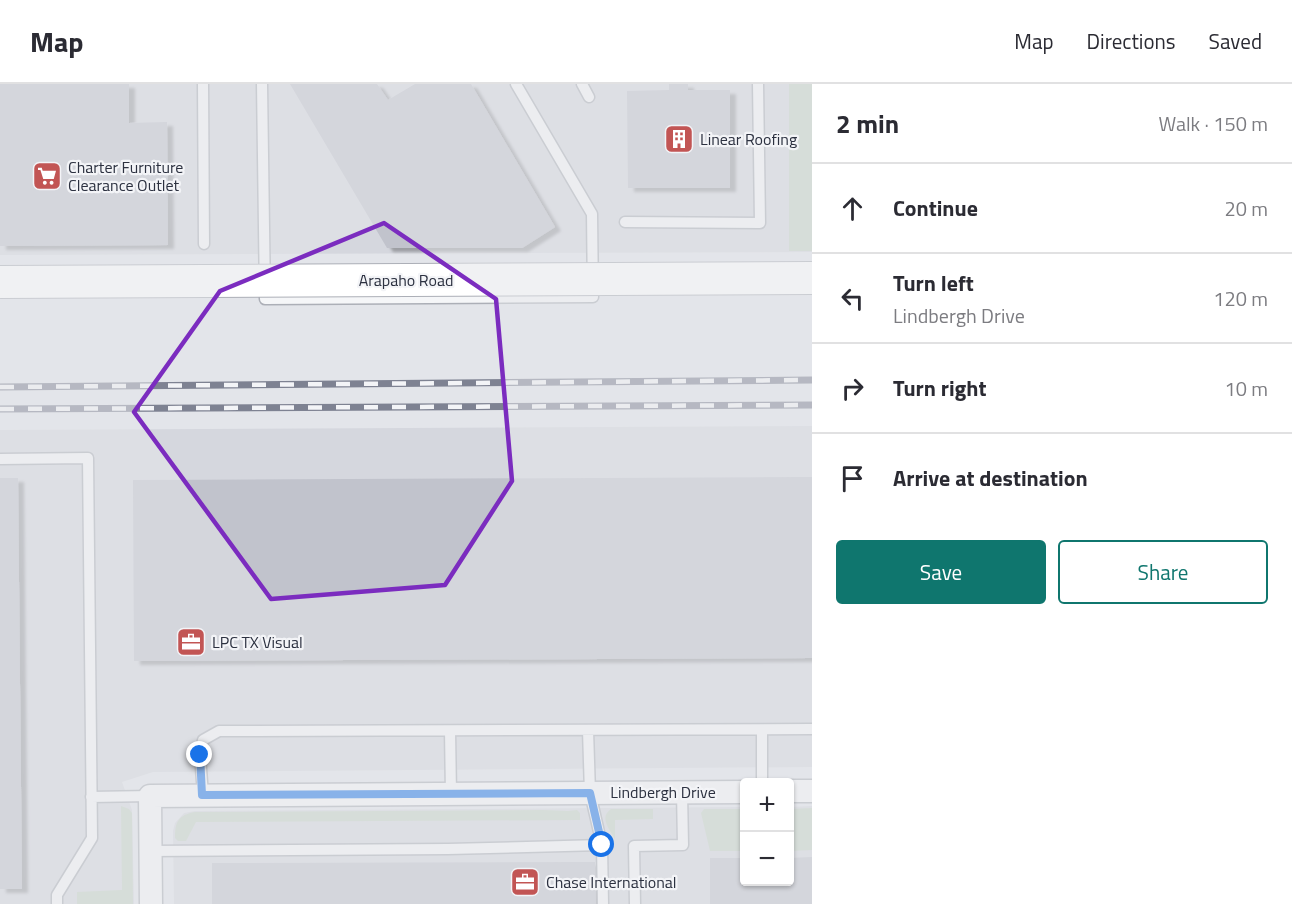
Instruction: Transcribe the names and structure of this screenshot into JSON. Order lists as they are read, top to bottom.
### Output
{
  "streets": {
    "main road": ["Arapaho Road"],
    "street": ["Lindbergh Drive"]
  },
  "places": {
    "building": ["Linear Roofing"],
    "supermarket": ["Charter Furniture Clearance Outlet"],
    "office": ["LPC TX Visual", "Chase International"]
  },
  "page": {
    "header": "Map",
    "nav": ["Map", "Directions", "Saved"],
    "heading": ["2 min", "Walk · 150 m"],
    "list": [
      ["Continue", "20 m"],
      ["Turn left", "Lindbergh Drive", "120 m"],
      ["Turn right", "10 m"],
      "Arrive at destination"
    ],
    "buttons": ["Save", "Share"],
    "map_buttons": ["+", "−"]
  }
}
